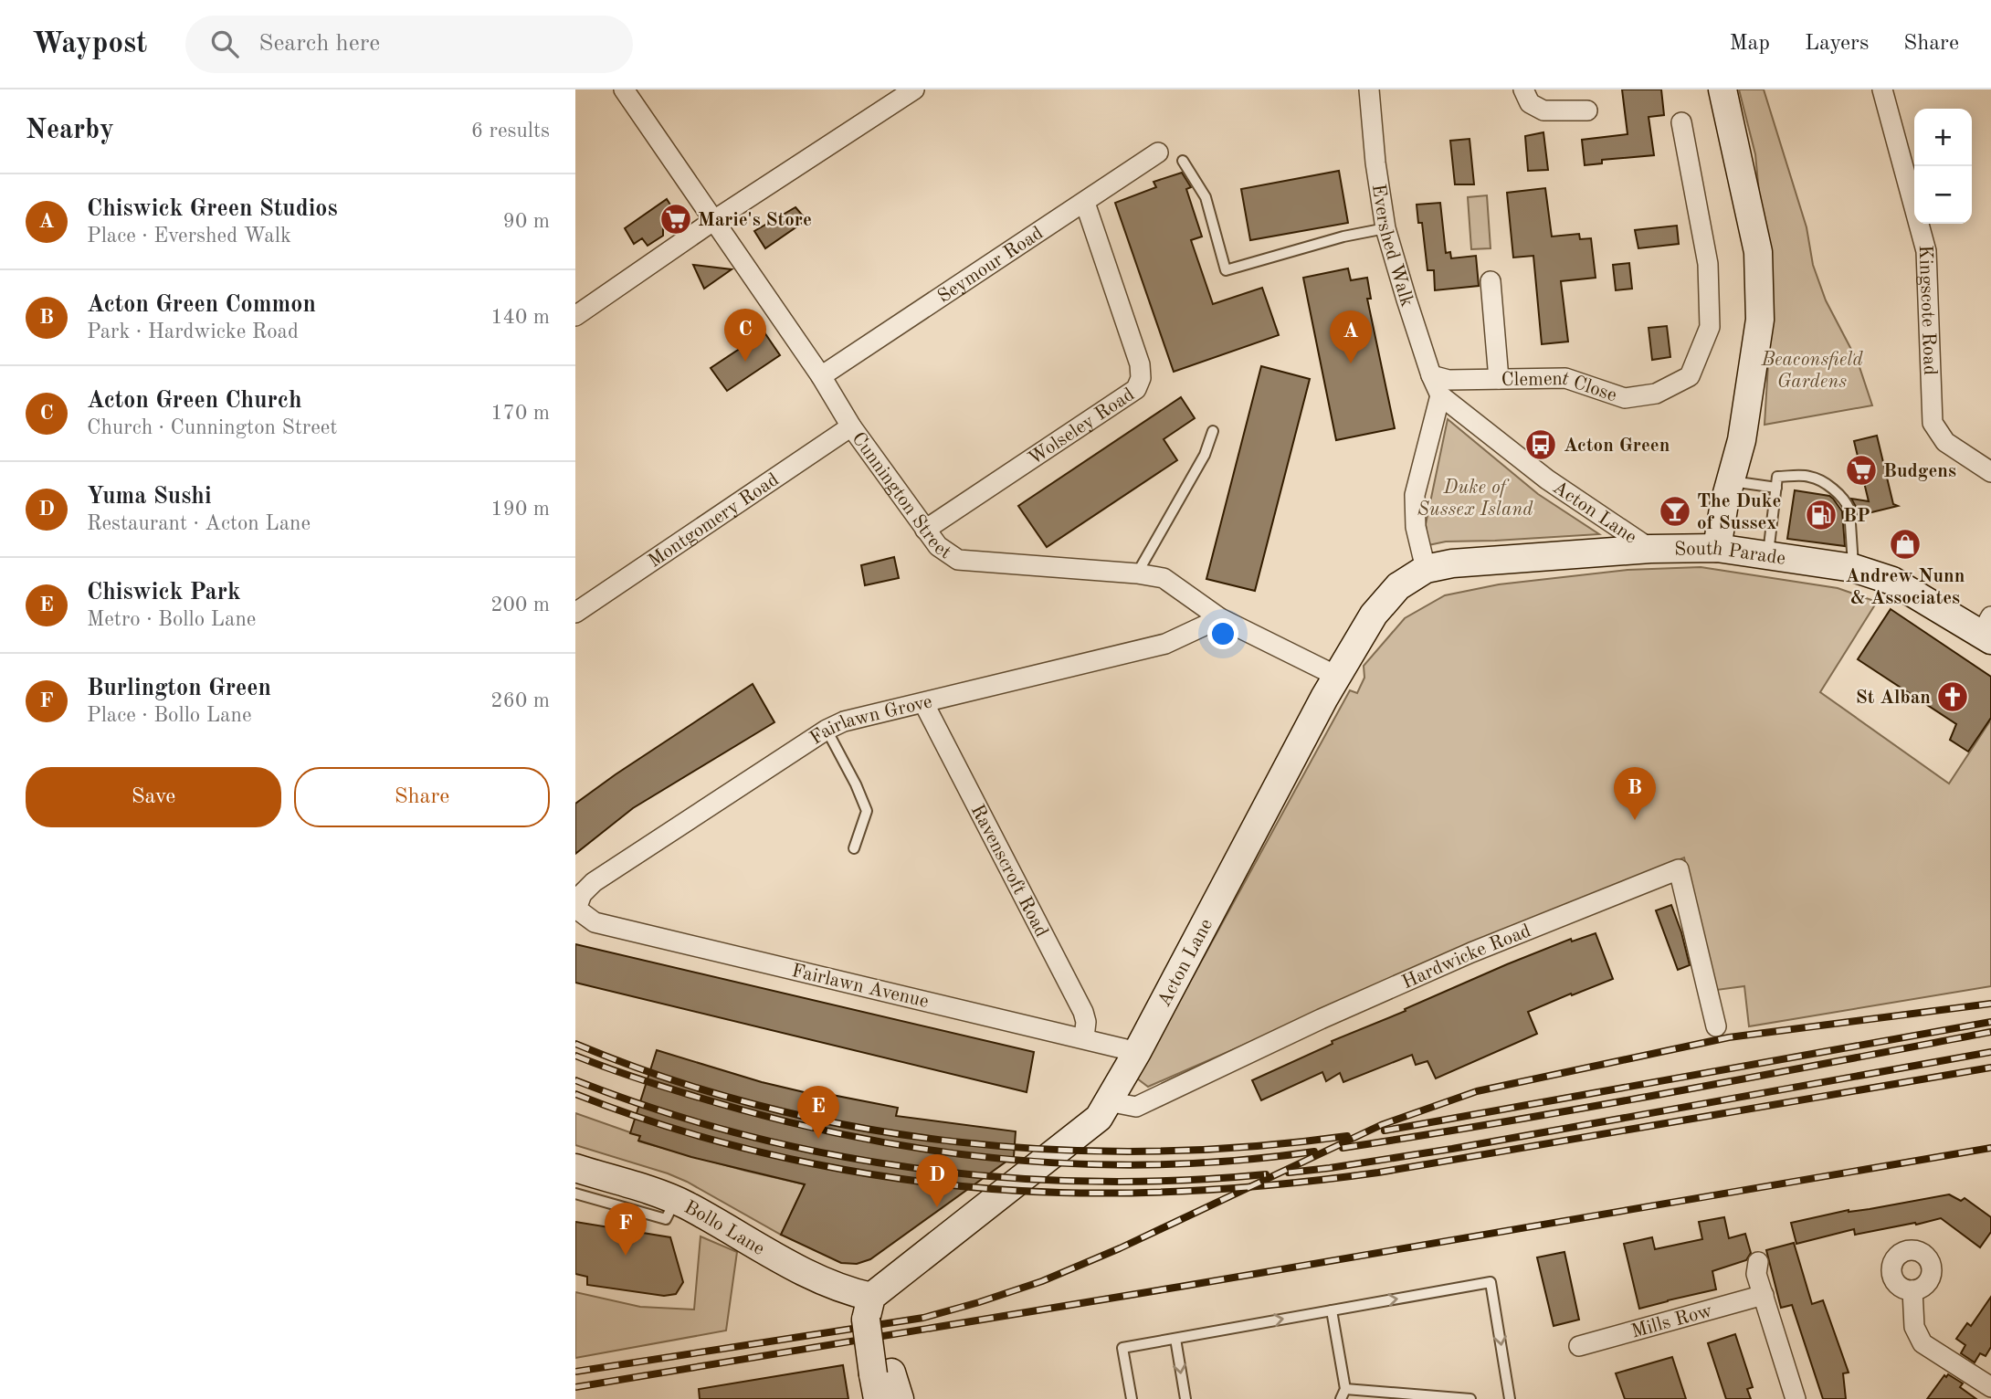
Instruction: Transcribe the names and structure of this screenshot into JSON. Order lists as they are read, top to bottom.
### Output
{
  "streets": {
    "main road": ["Acton Lane", "South Parade", "Bollo Lane"],
    "street": [
      "Evershed Walk",
      "Seymour Road",
      "Kingscote Road",
      "Clement Close",
      "Wolseley Road",
      "Cunnington Street",
      "Montgomery Road",
      "Fairlawn Grove",
      "Ravenscroft Road",
      "Hardwicke Road",
      "Fairlawn Avenue",
      "Mills Row"
    ]
  },
  "crossings": [
    ["Evershed Walk", "Clement Close"],
    ["Evershed Walk", "Acton Lane"],
    ["Seymour Road", "Wolseley Road"],
    ["Seymour Road", "Cunnington Street"],
    ["Wolseley Road", "Cunnington Street"],
    ["Cunnington Street", "Acton Lane"],
    ["Cunnington Street", "Montgomery Road"],
    ["Cunnington Street", "Fairlawn Grove"],
    ["Acton Lane", "South Parade"],
    ["Acton Lane", "Hardwicke Road"],
    ["Acton Lane", "Fairlawn Avenue"],
    ["Acton Lane", "Bollo Lane"],
    ["Fairlawn Grove", "Ravenscroft Road"],
    ["Fairlawn Grove", "Fairlawn Avenue"],
    ["Ravenscroft Road", "Fairlawn Avenue"]
  ],
  "parks": ["Beaconsfield Gardens", "Duke of Sussex Island"],
  "places": {
    "supermarket": ["Marie's Store", "Budgens"],
    "bus stop": ["Acton Green"],
    "bar": ["The Duke of Sussex"],
    "fuel station": ["BP"],
    "shop": ["Andrew Nunn & Associates"],
    "church": ["St Alban"]
  },
  "page": {
    "header": "Waypost",
    "search": "Search here",
    "nav": ["Map", "Layers", "Share"],
    "heading": ["Nearby", "6 results"],
    "map_buttons": ["+", "−"],
    "list": [
      {
        "mark": "A",
        "name": "Chiswick Green Studios",
        "note": "Place · Evershed Walk",
        "value": "90 m"
      },
      {
        "mark": "B",
        "name": "Acton Green Common",
        "note": "Park · Hardwicke Road",
        "value": "140 m"
      },
      {
        "mark": "C",
        "name": "Acton Green Church",
        "note": "Church · Cunnington Street",
        "value": "170 m"
      },
      {
        "mark": "D",
        "name": "Yuma Sushi",
        "note": "Restaurant · Acton Lane",
        "value": "190 m"
      },
      {
        "mark": "E",
        "name": "Chiswick Park",
        "note": "Metro · Bollo Lane",
        "value": "200 m"
      },
      {
        "mark": "F",
        "name": "Burlington Green",
        "note": "Place · Bollo Lane",
        "value": "260 m"
      }
    ],
    "pins": [
      "C",
      "A",
      "B",
      "E",
      "D",
      "F"
    ],
    "buttons": ["Save", "Share"]
  }
}
